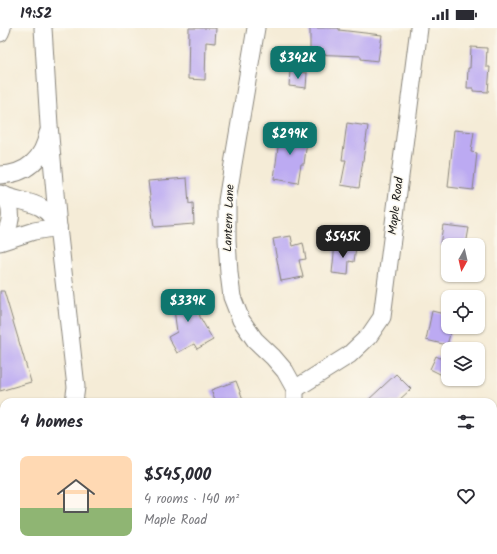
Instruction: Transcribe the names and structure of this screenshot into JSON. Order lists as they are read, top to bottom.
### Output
{
  "streets": {
    "street": ["Maple Road", "Lantern Lane"]
  },
  "crossings": [
    ["Maple Road", "Lantern Lane"]
  ],
  "north": "bottom",
  "page": {
    "status": "19:52",
    "price": [
      "$342K",
      "$299K",
      "$545K",
      "$339K"
    ],
    "heading": "4 homes",
    "list": [
      {
        "name": "$545,000",
        "note": "4 rooms · 140 m² · Maple Road"
      }
    ]
  }
}
